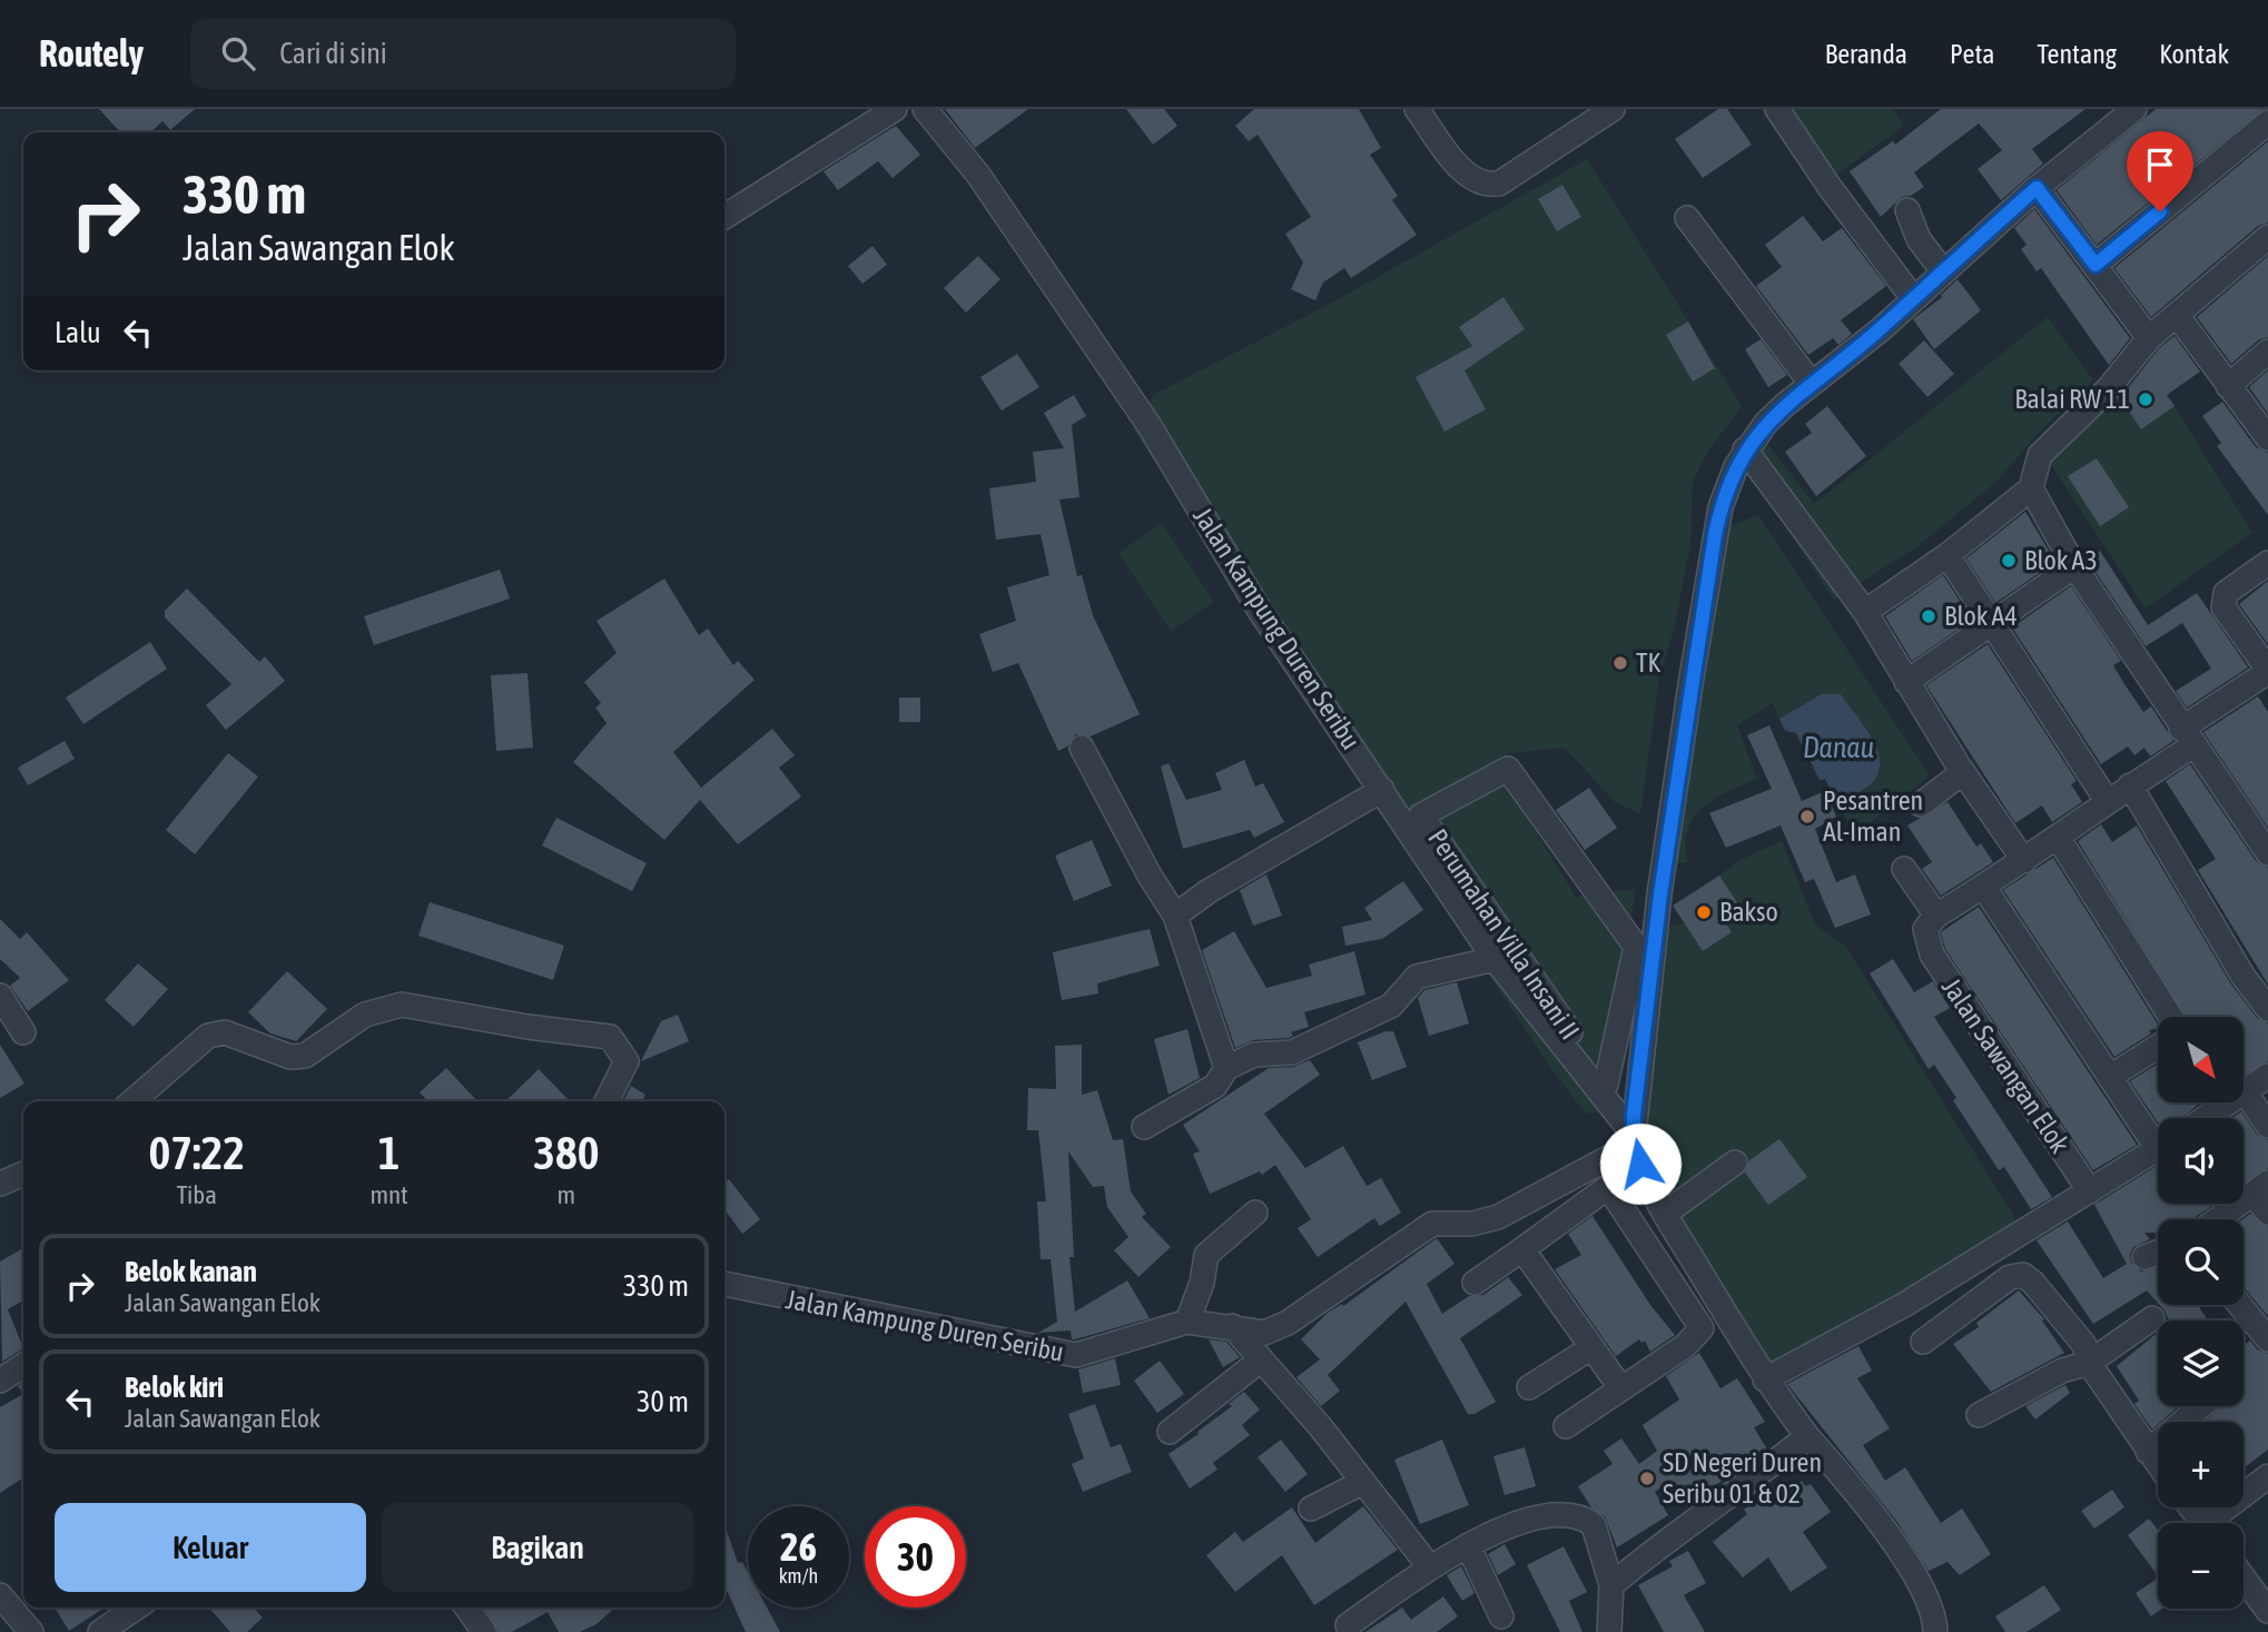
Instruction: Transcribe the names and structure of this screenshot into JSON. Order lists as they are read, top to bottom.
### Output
{
  "streets": {
    "street": ["Jalan Kampung Duren Seribu", "Perumahan Villa Insani II", "Jalan Sawangan Elok"]
  },
  "crossings": [
    ["Jalan Kampung Duren Seribu", "Perumahan Villa Insani II"]
  ],
  "water": ["Danau"],
  "places": [
    "Balai RW 11",
    "Blok A3",
    "Blok A4",
    "TK",
    "Pesantren Al-Iman",
    "Bakso",
    "SD Negeri Duren Seribu 01 & 02"
  ],
  "north": "bottom right",
  "page": {
    "header": "Routely",
    "search": "Cari di sini",
    "nav": [
      "Beranda",
      "Peta",
      "Tentang",
      "Kontak"
    ],
    "turn": ["330 m", "Jalan Sawangan Elok"],
    "then": "Lalu",
    "map_buttons": ["+", "−"],
    "eta": [
      "07:22",
      "Tiba",
      "1",
      "mnt",
      "380",
      "m"
    ],
    "list": [
      {
        "name": "Belok kanan",
        "note": "Jalan Sawangan Elok",
        "value": "330 m"
      },
      {
        "name": "Belok kiri",
        "note": "Jalan Sawangan Elok",
        "value": "30 m"
      }
    ],
    "buttons": ["Keluar", "Bagikan"],
    "speed": "26 km/h",
    "limit": "30"
  }
}
